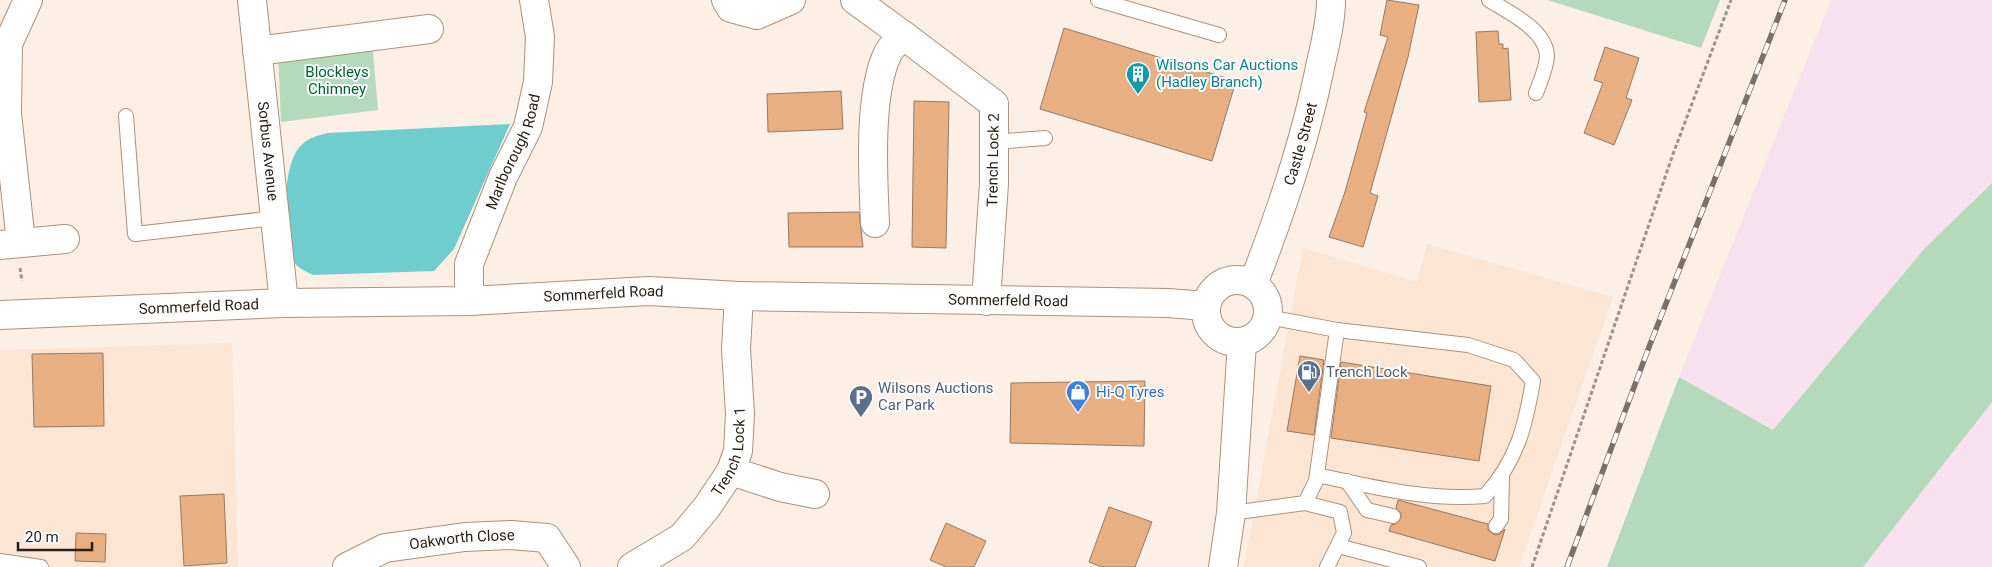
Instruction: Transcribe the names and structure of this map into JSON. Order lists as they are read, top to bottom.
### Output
{
  "streets": {
    "street": [
      "Castle Street",
      "Sorbus Avenue",
      "Marlborough Road",
      "Trench Lock 2",
      "Sommerfeld Road",
      "Trench Lock 1",
      "Oakworth Close"
    ]
  },
  "crossings": [
    ["Castle Street", "Sommerfeld Road"],
    ["Sorbus Avenue", "Sommerfeld Road"],
    ["Marlborough Road", "Sommerfeld Road"],
    ["Trench Lock 2", "Sommerfeld Road"],
    ["Sommerfeld Road", "Trench Lock 1"]
  ],
  "parks": ["Blockleys Chimney"],
  "places": {
    "building": ["Wilsons Car Auctions (Hadley Branch)"],
    "fuel station": ["Trench Lock"],
    "shop": ["Hi-Q Tyres"],
    "parking": ["Wilsons Auctions Car Park"]
  },
  "scale_bar": "20 m"
}
